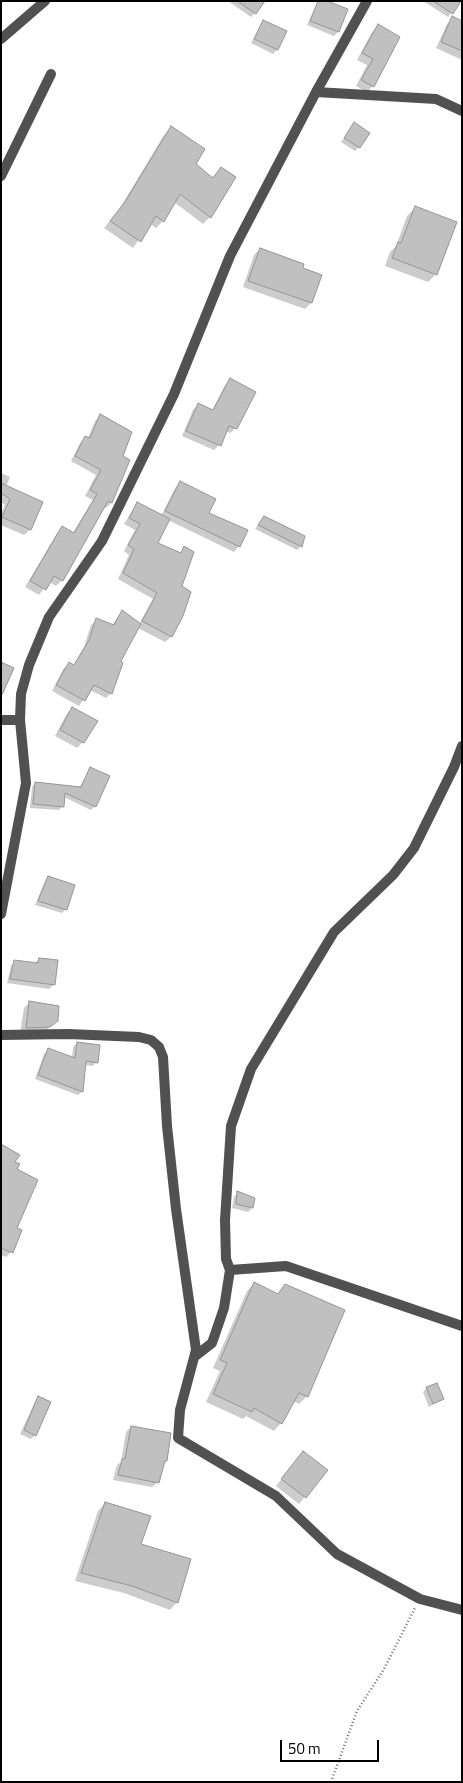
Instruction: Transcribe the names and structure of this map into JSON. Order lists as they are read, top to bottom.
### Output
{
  "scale_bar": "50 m"
}
